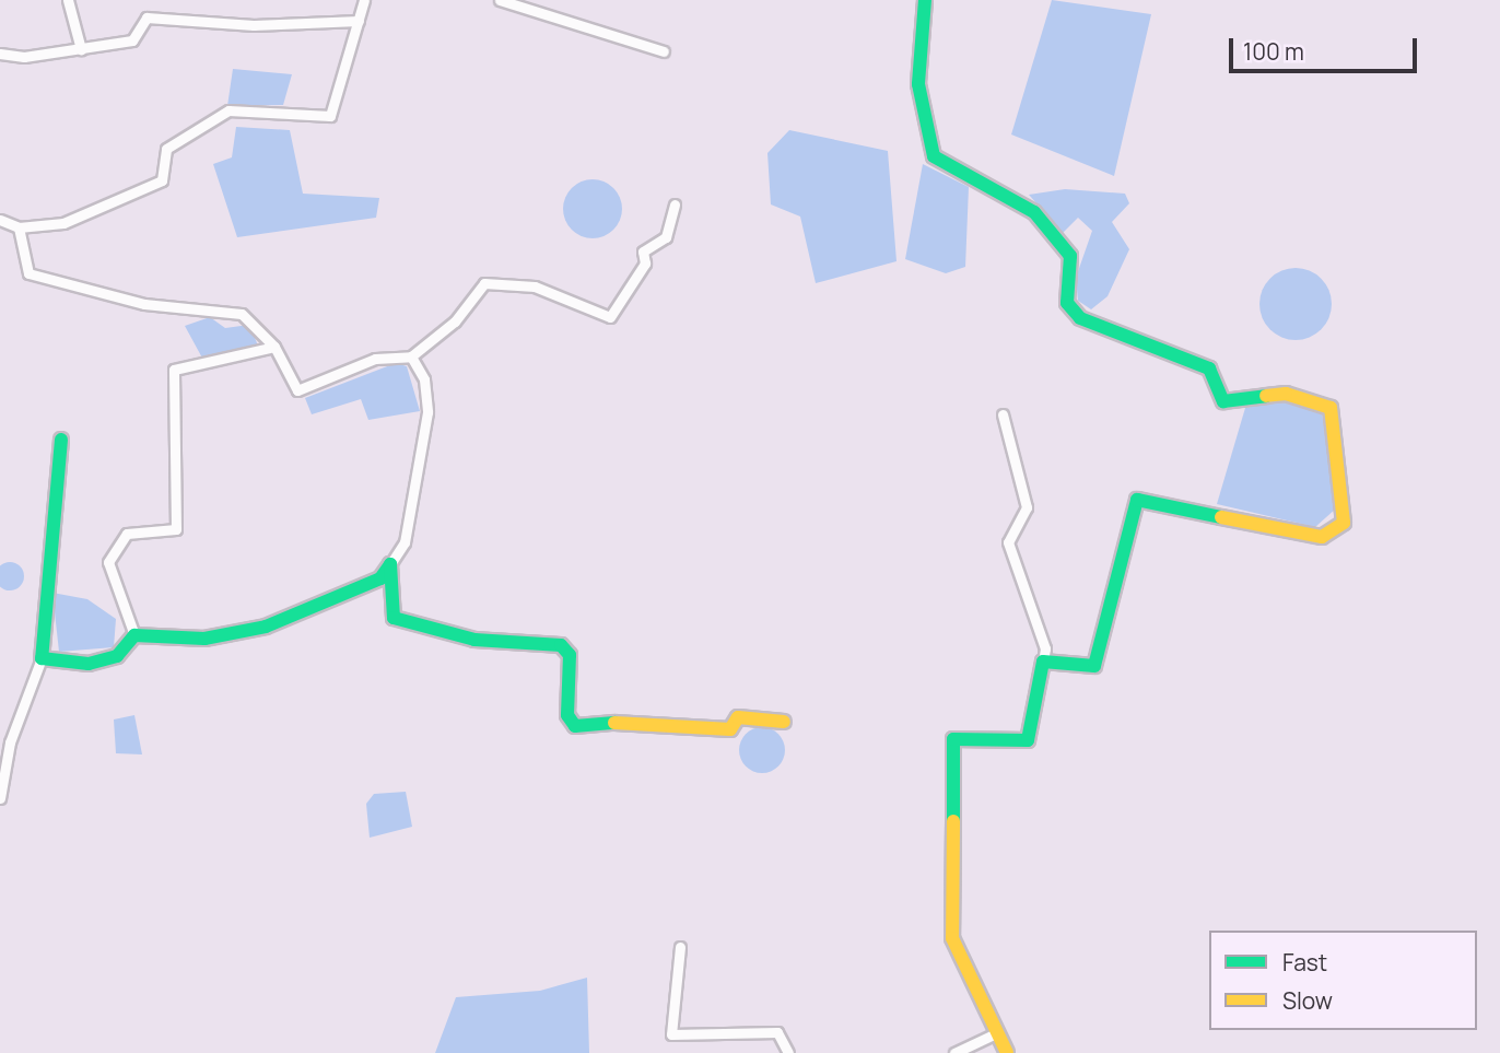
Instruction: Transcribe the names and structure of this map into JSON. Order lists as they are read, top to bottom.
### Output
{
  "legend": ["Fast", "Slow"],
  "scale_bar": "100 m"
}
